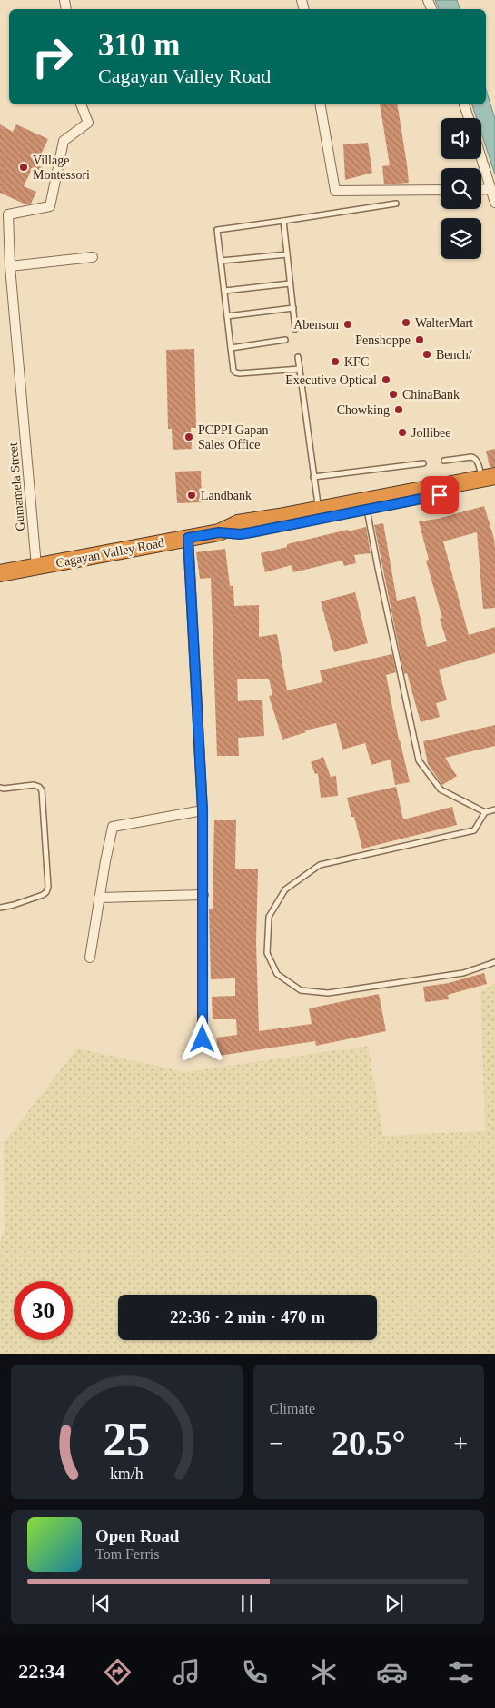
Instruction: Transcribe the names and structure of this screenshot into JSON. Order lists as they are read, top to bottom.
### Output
{
  "streets": {
    "highway": ["Cagayan Valley Road"],
    "street": ["Gumamela Street"]
  },
  "crossings": [
    ["Gumamela Street", "Cagayan Valley Road"]
  ],
  "places": [
    "Village Montessori",
    "WalterMart",
    "Abenson",
    "Penshoppe",
    "Bench/",
    "KFC",
    "Executive Optical",
    "ChinaBank",
    "Chowking",
    "Jollibee",
    "PCPPI Gapan Sales Office",
    "Landbank"
  ],
  "page": {
    "turn": ["310 m", "Cagayan Valley Road"],
    "limit": "30",
    "trip": "22:36 · 2 min · 470 m",
    "tile": "Climate",
    "heat": ["−", "20.5°", "+"],
    "song": ["Open Road", "Tom Ferris"],
    "tabs": "22:34",
    "gauge": ["25", "km/h"]
  }
}
